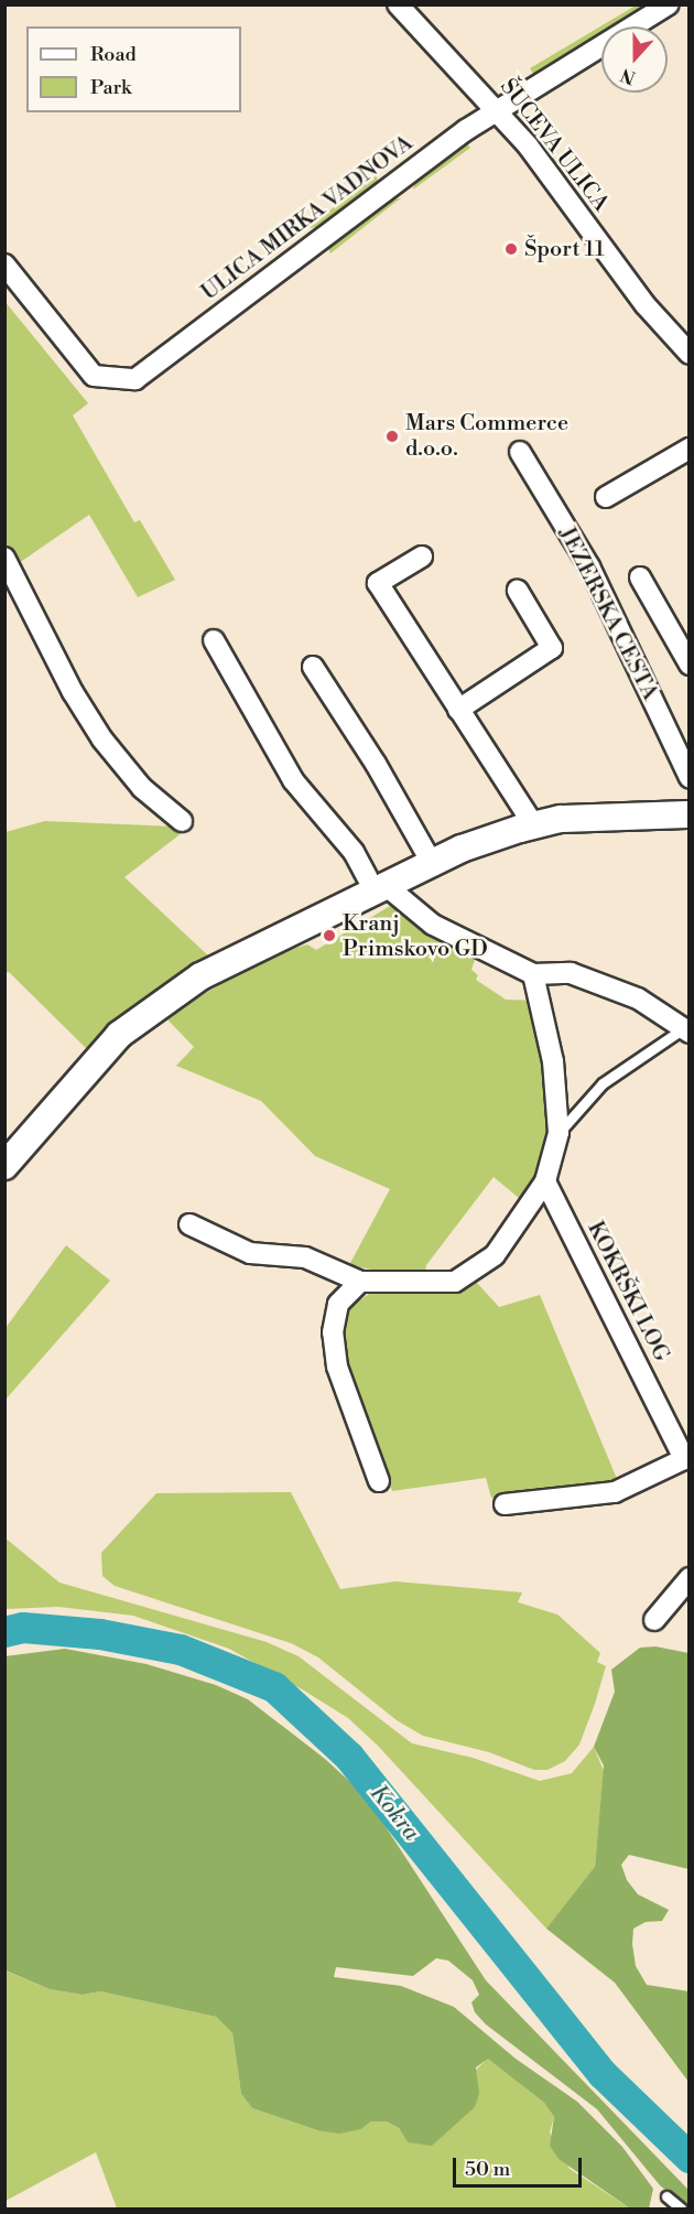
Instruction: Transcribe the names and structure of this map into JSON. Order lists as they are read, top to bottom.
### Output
{
  "streets": {
    "street": [
      "ŠUCEVA ULICA",
      "ULICA MIRKA VADNOVA",
      "JEZERSKA CESTA",
      "KOKRŠKI LOG"
    ]
  },
  "crossings": [
    ["ŠUCEVA ULICA", "ULICA MIRKA VADNOVA"]
  ],
  "water": ["Kokra"],
  "places": ["Šport 11", "Mars Commerce d.o.o.", "Kranj Primskovo GD"],
  "legend": ["Road", "Park"],
  "scale_bar": "50 m",
  "north": "bottom"
}
